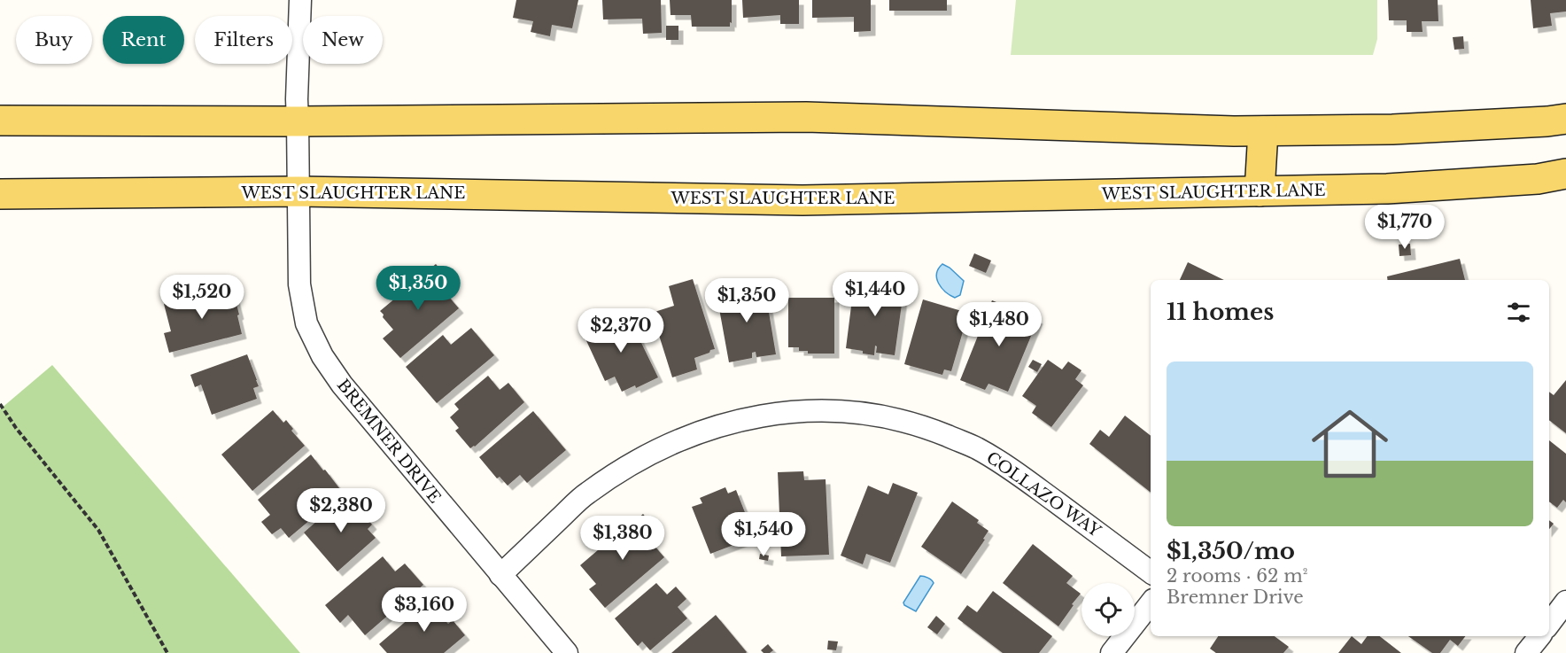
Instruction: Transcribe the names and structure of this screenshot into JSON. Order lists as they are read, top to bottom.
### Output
{
  "streets": {
    "main road": ["WEST SLAUGHTER LANE"],
    "street": ["BREMNER DRIVE", "COLLAZO WAY"]
  },
  "crossings": [
    ["WEST SLAUGHTER LANE", "BREMNER DRIVE"],
    ["BREMNER DRIVE", "COLLAZO WAY"]
  ],
  "page": {
    "chip": [
      "Buy",
      "Rent",
      "Filters",
      "New"
    ],
    "price": [
      "$1,770",
      "$1,350",
      "$1,440",
      "$1,520",
      "$1,350",
      "$1,480",
      "$2,370",
      "$2,380",
      "$1,540",
      "$1,380",
      "$3,160"
    ],
    "heading": "11 homes",
    "list": [
      {
        "name": "$1,350/mo",
        "note": "2 rooms · 62 m² · Bremner Drive"
      }
    ]
  }
}
